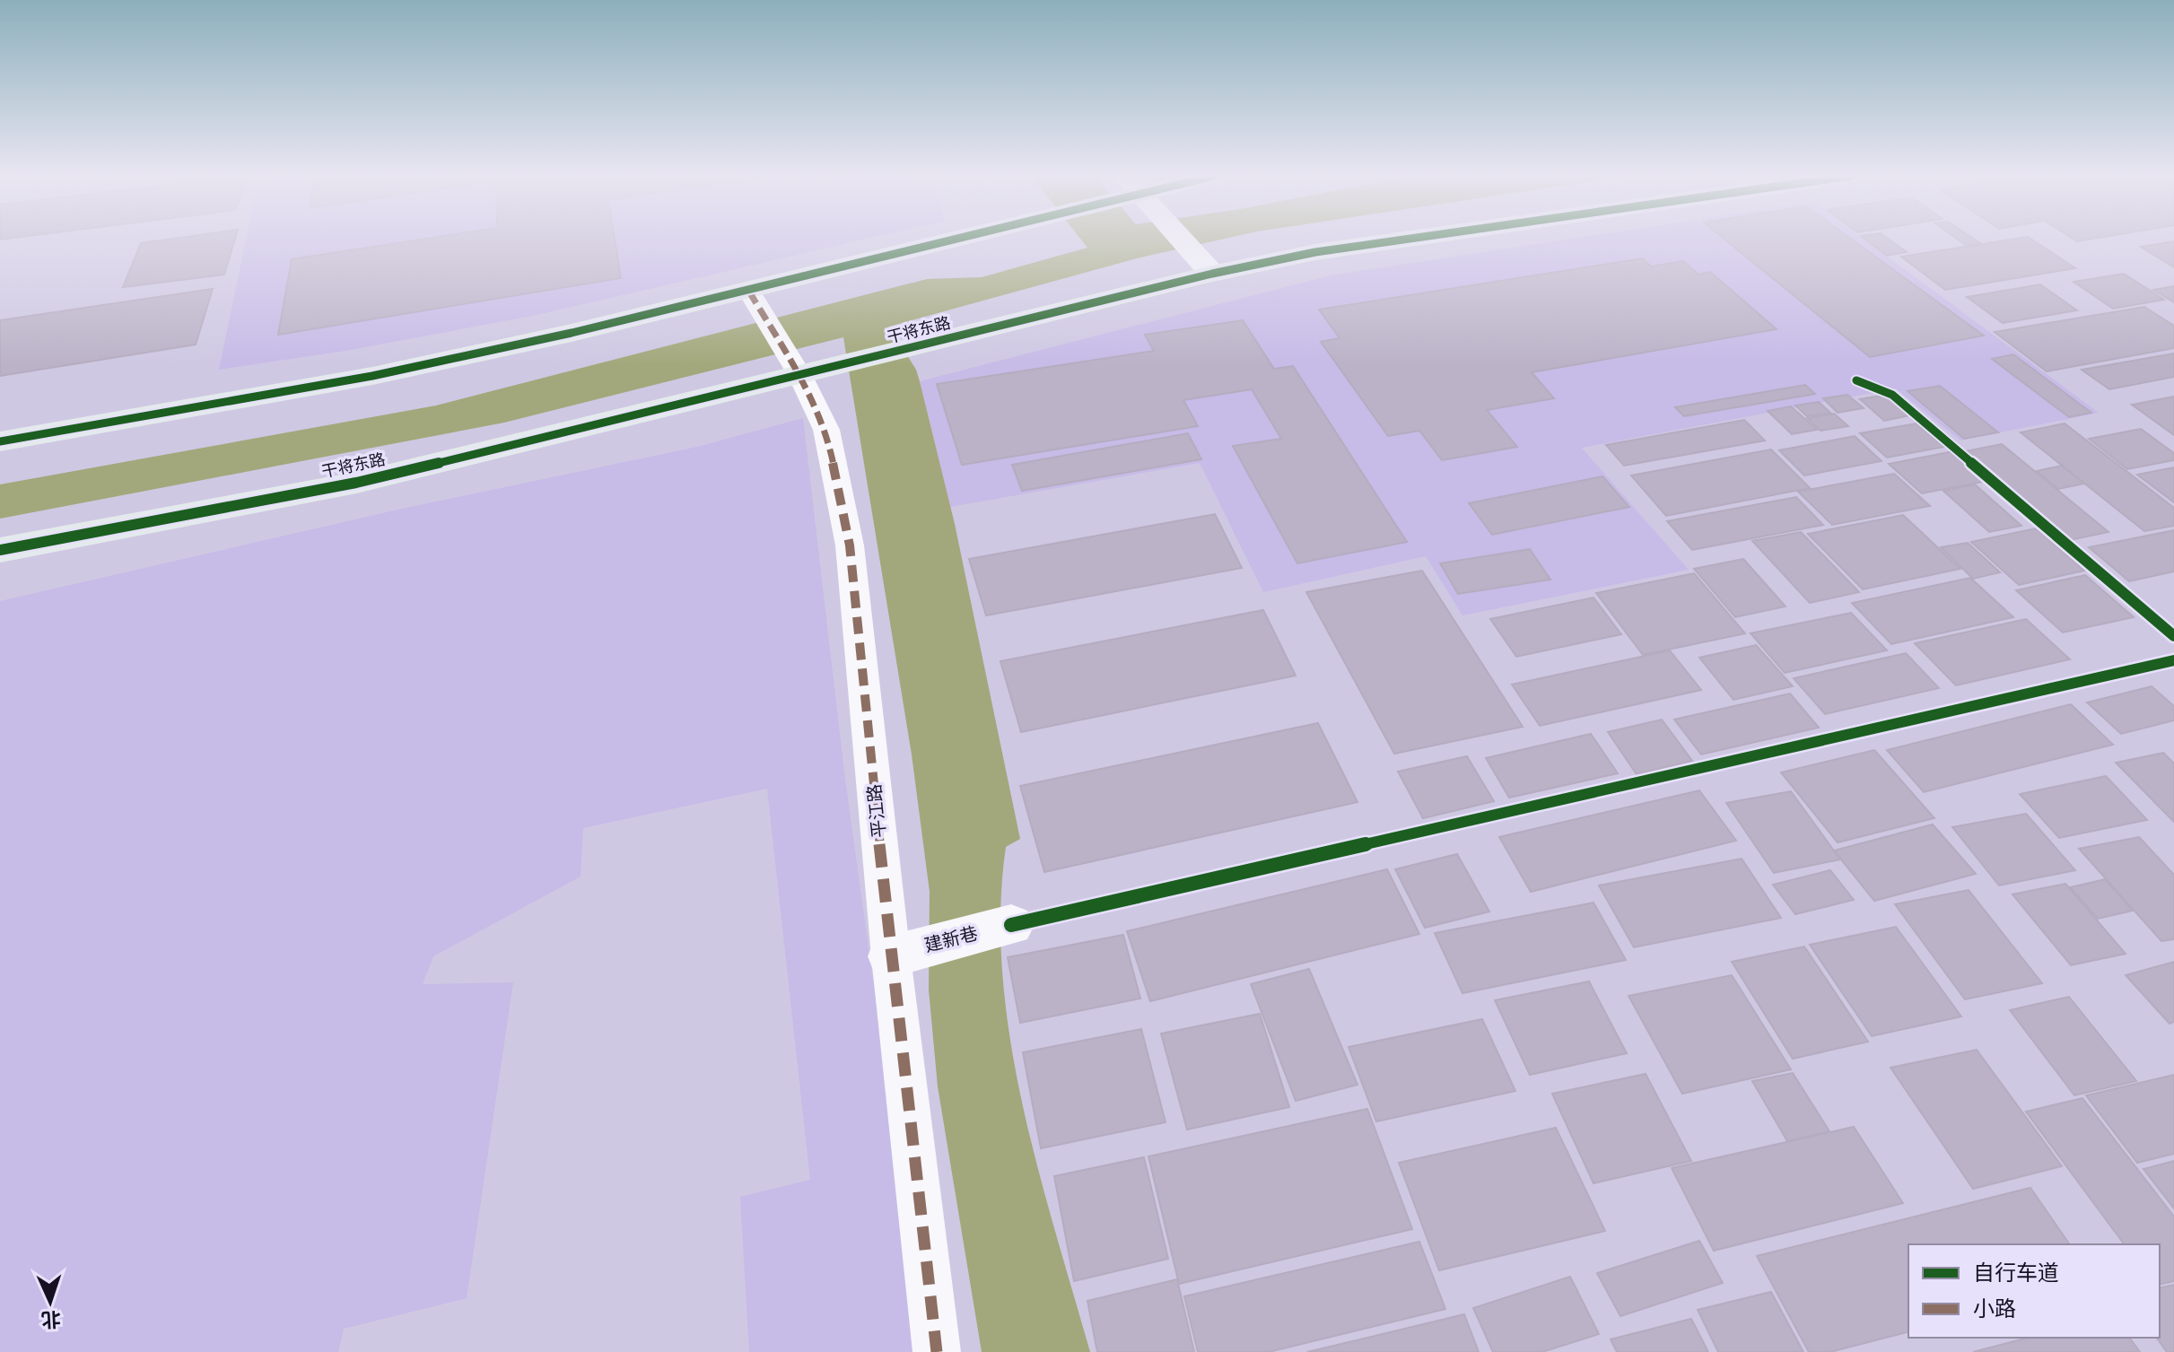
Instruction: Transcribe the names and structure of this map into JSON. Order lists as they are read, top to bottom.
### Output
{
  "streets": {
    "main road": ["干将东路"],
    "street": ["平江路", "建新巷"]
  },
  "crossings": [
    ["干将东路", "平江路"],
    ["平江路", "建新巷"]
  ],
  "legend": ["自行车道", "小路"],
  "north": "bottom"
}
